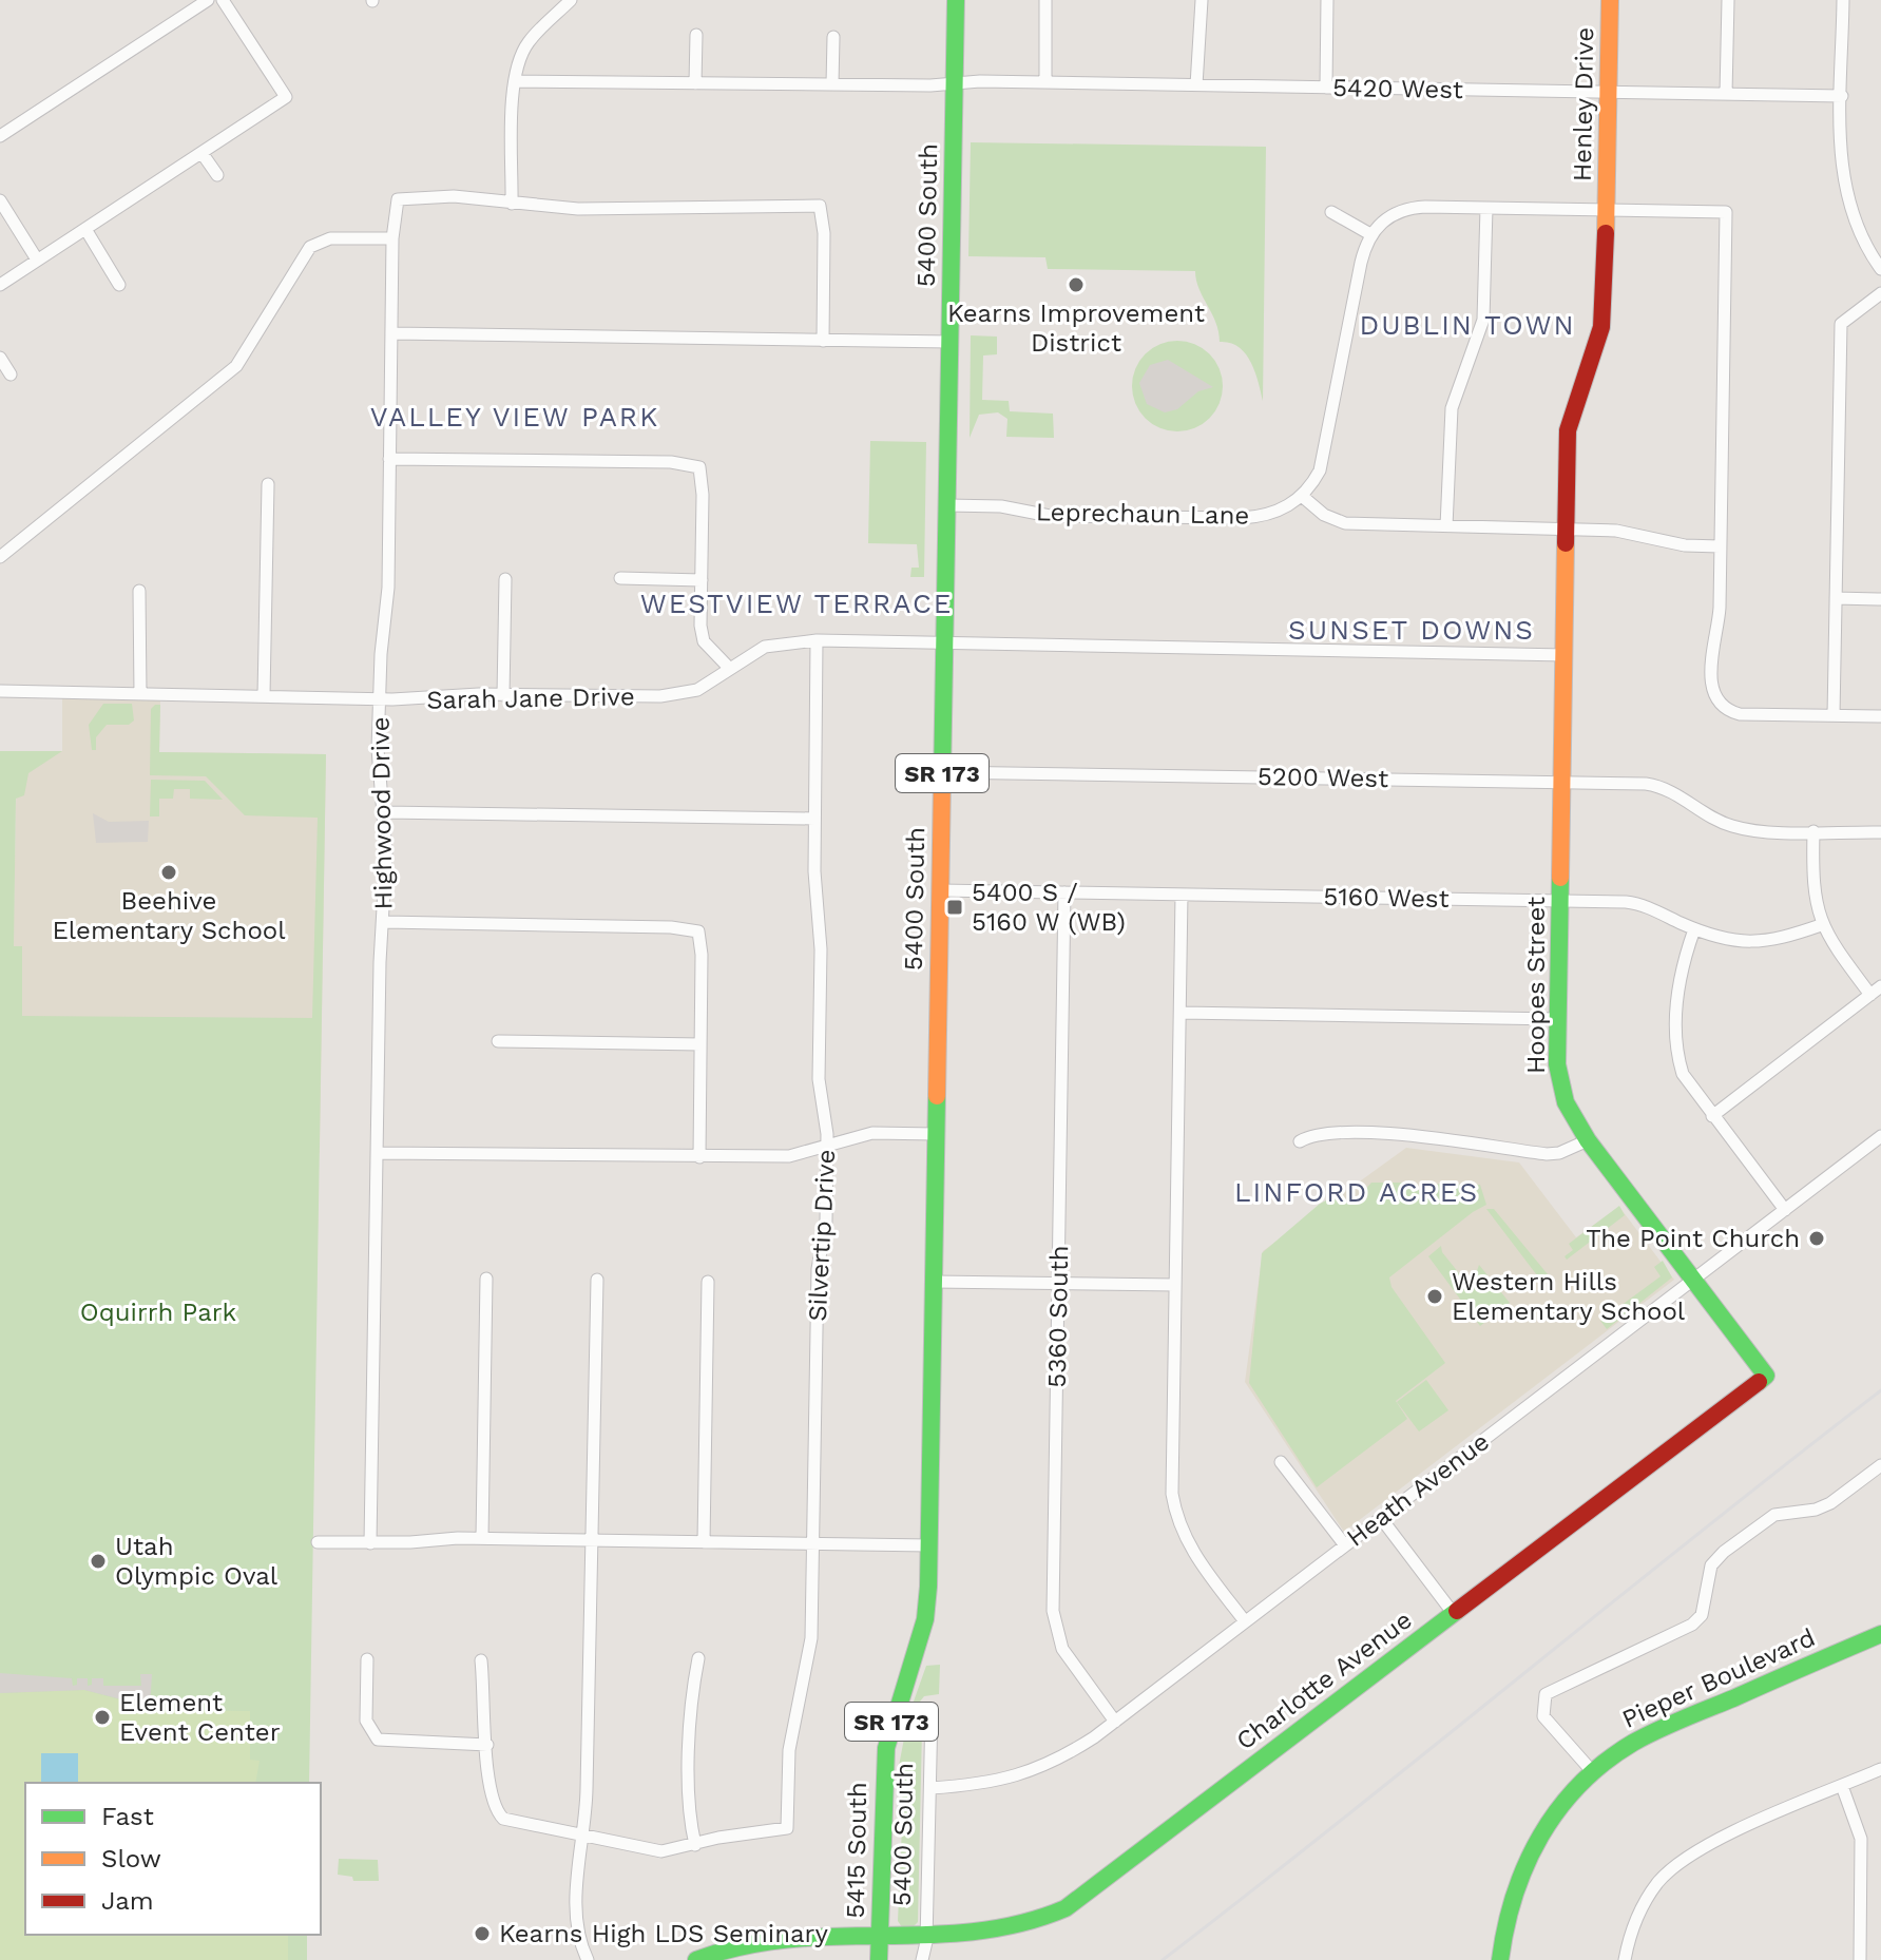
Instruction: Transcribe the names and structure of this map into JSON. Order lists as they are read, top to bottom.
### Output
{
  "streets": {
    "street": [
      "5420 West",
      "Henley Drive",
      "5400 South",
      "Leprechaun Lane",
      "Sarah Jane Drive",
      "SR 173",
      "5200 West",
      "Highwood Drive",
      "5160 West",
      "Hoopes Street",
      "Silvertip Drive",
      "5360 South",
      "Heath Avenue",
      "Pieper Boulevard",
      "Charlotte Avenue",
      "5415 South"
    ]
  },
  "crossings": [
    ["5420 West", "Henley Drive"],
    ["5420 West", "5400 South"],
    ["Henley Drive", "Hoopes Street"],
    ["5400 South", "Leprechaun Lane"],
    ["5400 South", "Sarah Jane Drive"],
    ["5400 South", "5200 West"],
    ["5400 South", "5160 West"],
    ["5400 South", "Heath Avenue"],
    ["5400 South", "Charlotte Avenue"],
    ["5400 South", "5415 South"],
    ["Sarah Jane Drive", "Highwood Drive"],
    ["Sarah Jane Drive", "Hoopes Street"],
    ["Sarah Jane Drive", "Silvertip Drive"],
    ["5200 West", "Hoopes Street"],
    ["5160 West", "Hoopes Street"],
    ["5160 West", "5360 South"],
    ["Hoopes Street", "Heath Avenue"],
    ["Hoopes Street", "Charlotte Avenue"],
    ["5360 South", "Heath Avenue"],
    ["Charlotte Avenue", "5415 South"]
  ],
  "districts": [
    "DUBLIN TOWN",
    "VALLEY VIEW PARK",
    "WESTVIEW TERRACE",
    "SUNSET DOWNS",
    "LINFORD ACRES"
  ],
  "parks": ["Oquirrh Park"],
  "places": {
    "other": [
      "Kearns Improvement District",
      "Beehive Elementary School",
      "The Point Church",
      "Western Hills Elementary School",
      "Utah Olympic Oval",
      "Element Event Center",
      "Kearns High LDS Seminary"
    ],
    "transit": ["5400 S / 5160 W (WB)"]
  },
  "legend": ["Fast", "Slow", "Jam"]
}
